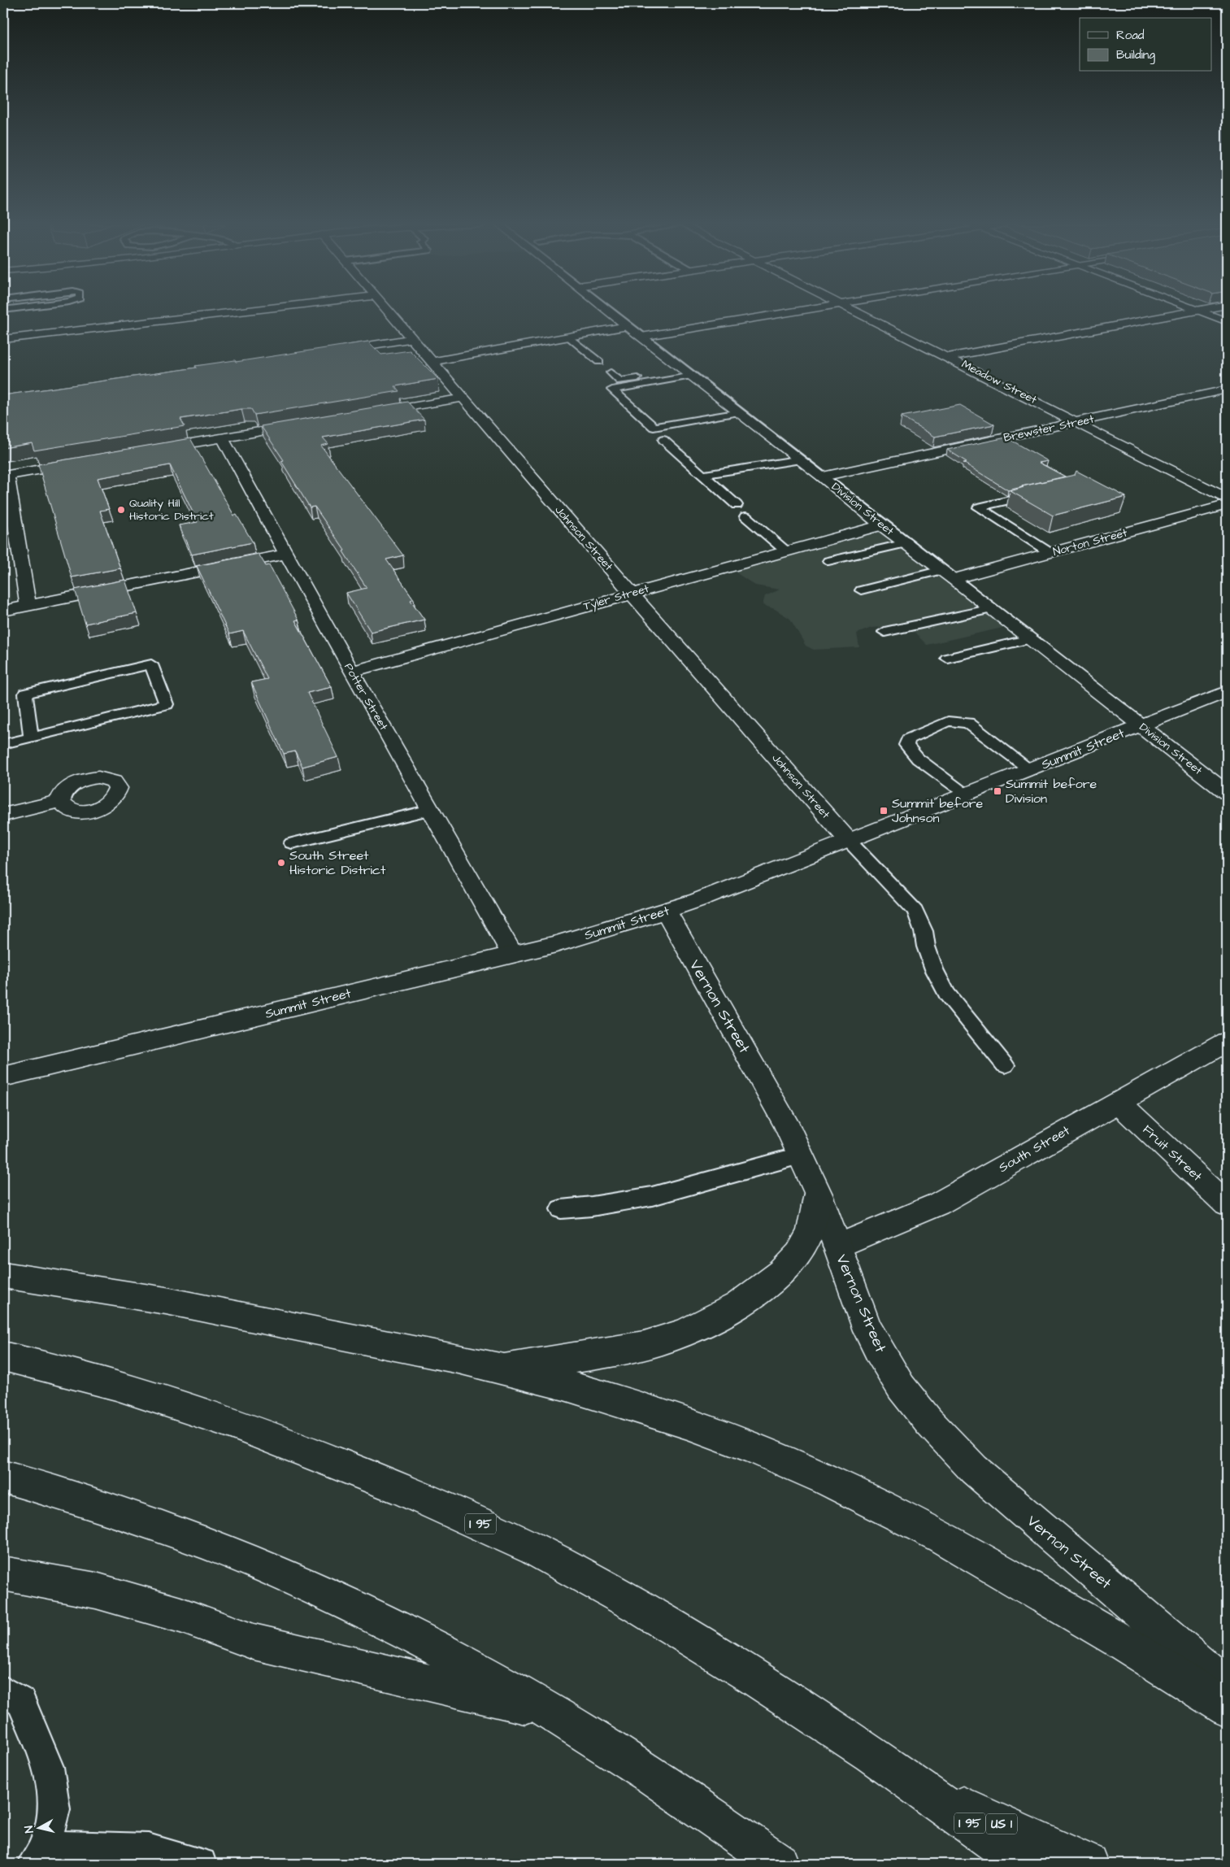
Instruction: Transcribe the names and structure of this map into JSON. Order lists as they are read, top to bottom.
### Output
{
  "streets": {
    "main road": [
      "Meadow Street",
      "Brewster Street",
      "Division Street",
      "Johnson Street",
      "Norton Street",
      "Tyler Street",
      "Potter Street",
      "Summit Street",
      "Vernon Street",
      "South Street",
      "Fruit Street",
      "I 95",
      "US 1"
    ]
  },
  "crossings": [
    ["Meadow Street", "Brewster Street"],
    ["Brewster Street", "Division Street"],
    ["Division Street", "Norton Street"],
    ["Division Street", "Tyler Street"],
    ["Division Street", "Summit Street"],
    ["Johnson Street", "Tyler Street"],
    ["Johnson Street", "Summit Street"],
    ["Tyler Street", "Potter Street"],
    ["Potter Street", "Summit Street"],
    ["Summit Street", "Vernon Street"],
    ["Vernon Street", "South Street"],
    ["South Street", "Fruit Street"],
    ["I 95", "US 1"]
  ],
  "places": {
    "other": ["Quality Hill Historic District", "South Street Historic District"],
    "transit": ["Summit before Division", "Summit before Johnson"]
  },
  "legend": ["Road", "Building"],
  "north": "left"
}
